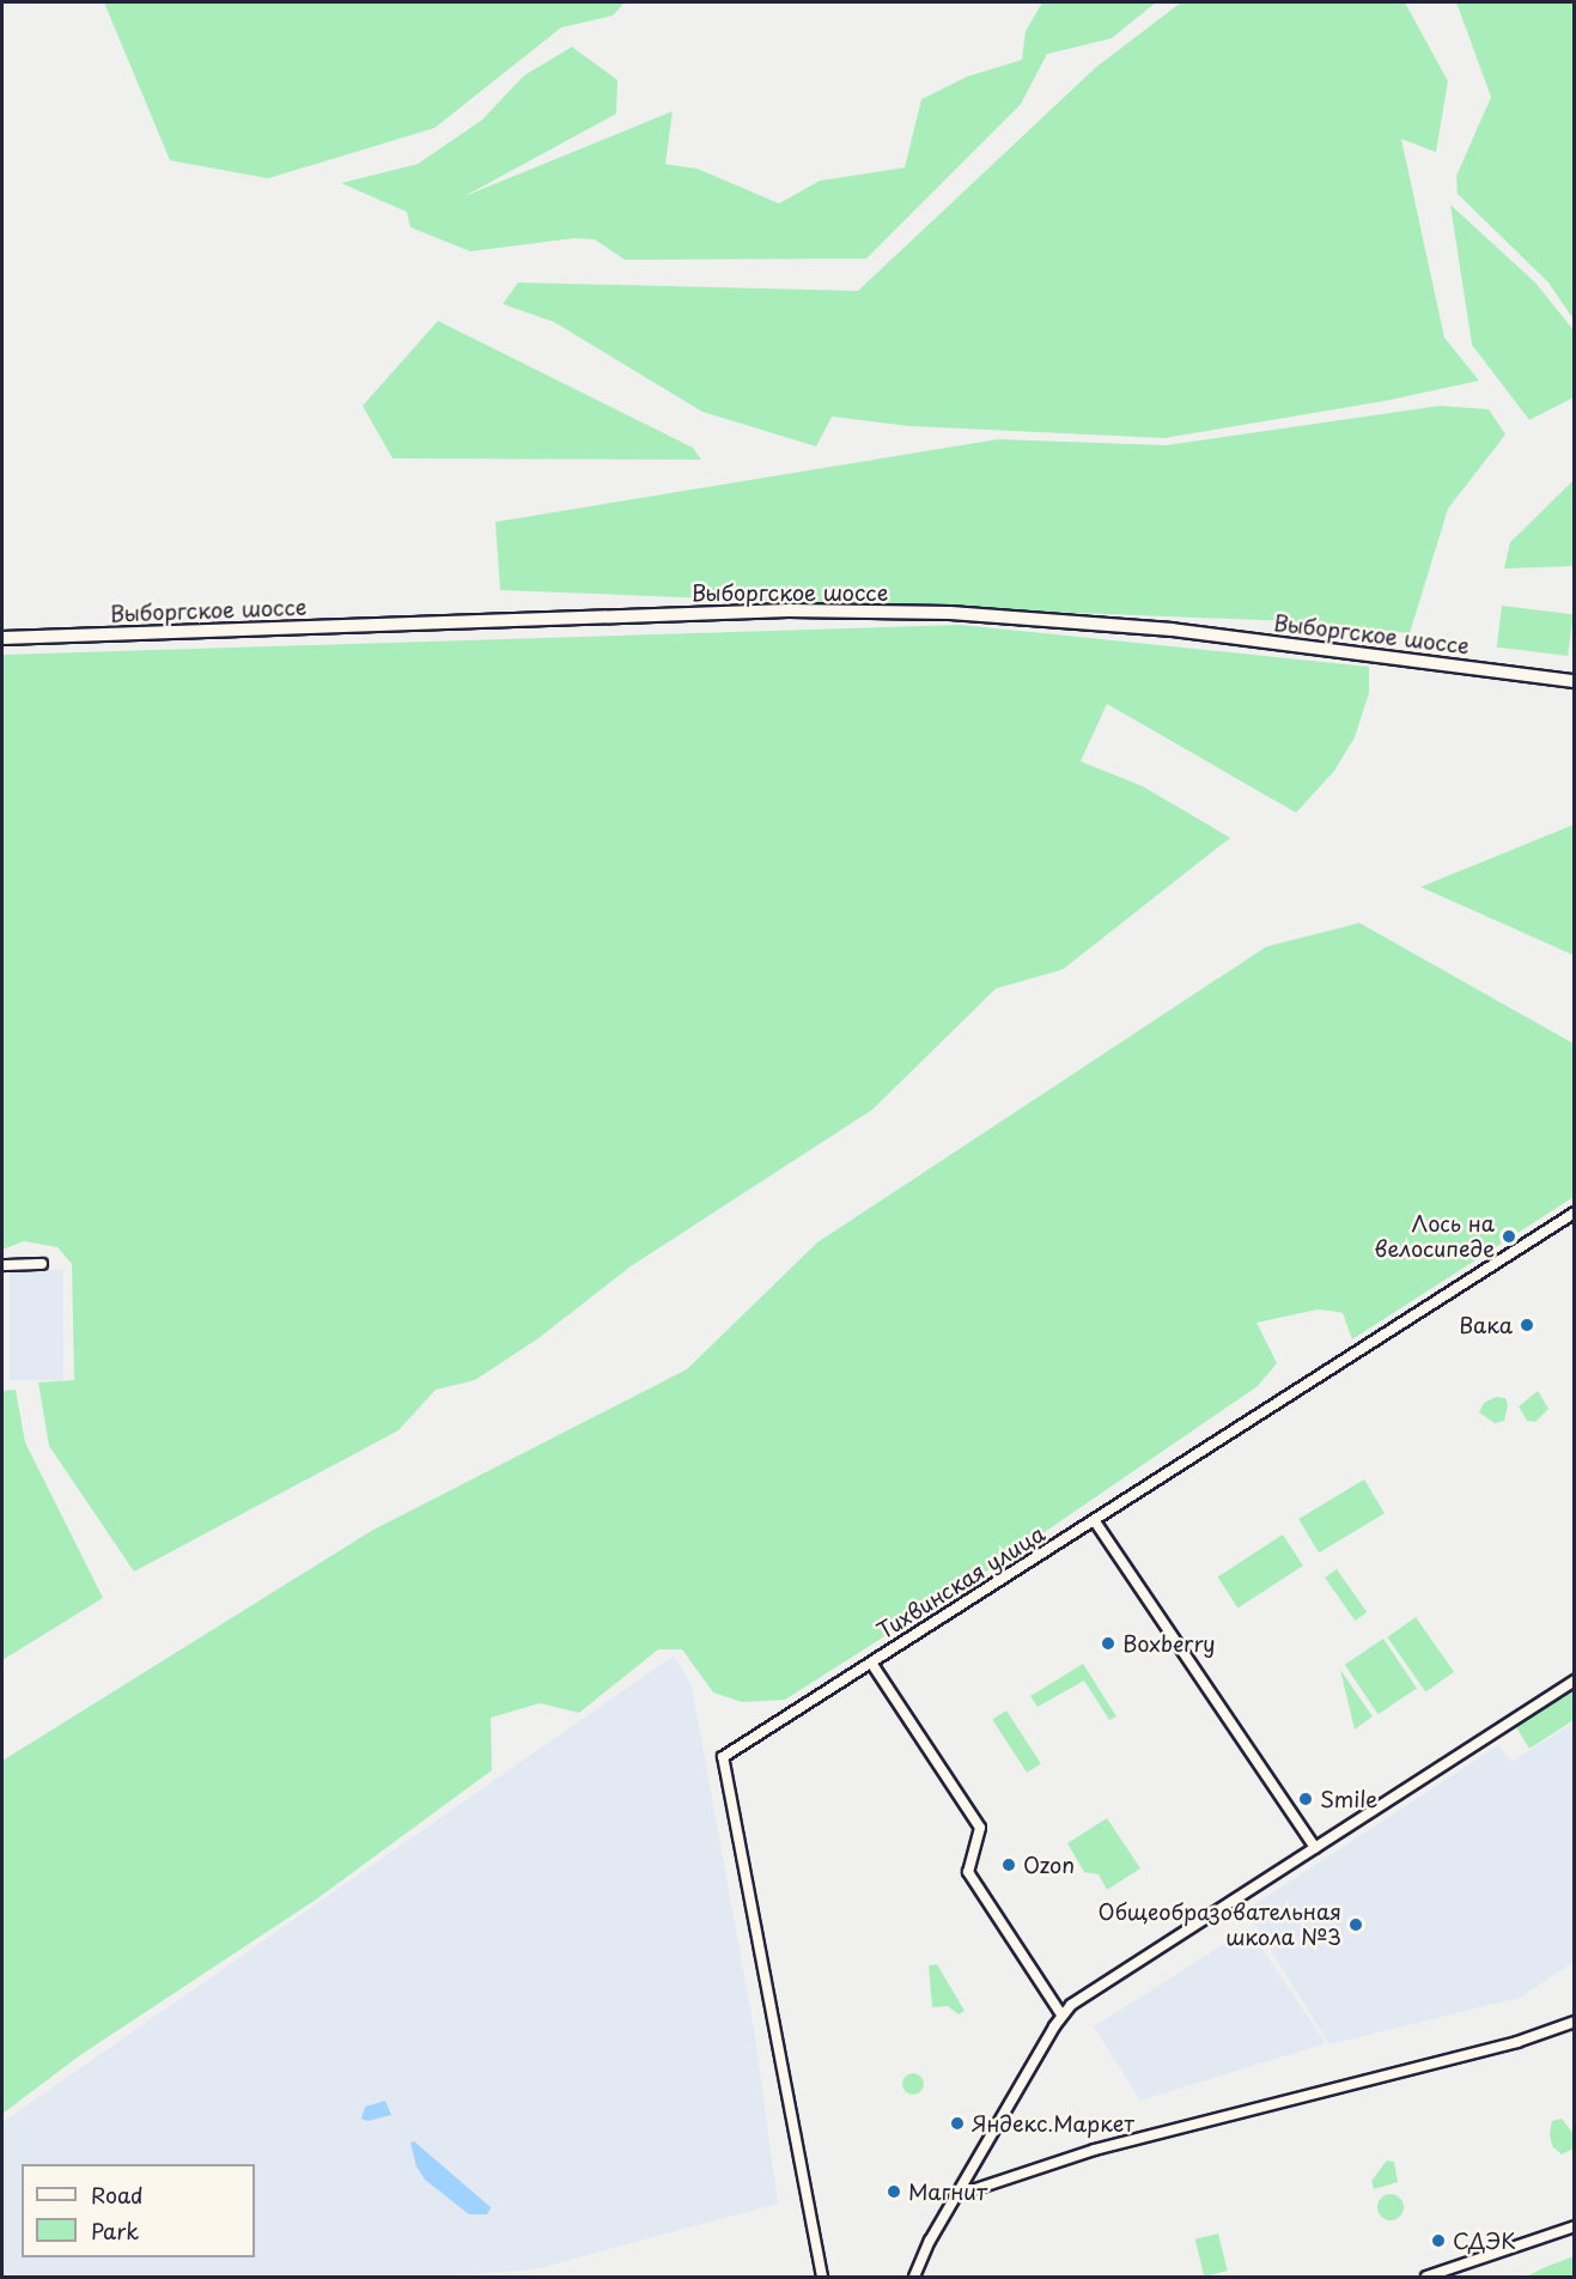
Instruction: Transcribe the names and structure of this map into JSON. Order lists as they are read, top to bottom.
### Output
{
  "streets": {
    "main road": ["Выборгское шоссе"],
    "street": ["Тихвинская улица"]
  },
  "places": [
    "Лось на велосипеде",
    "Вака",
    "Boxberry",
    "Smile",
    "Ozon",
    "Общеобразовательная школа №3",
    "Яндекс.Маркет",
    "Магнит",
    "СДЭК"
  ],
  "legend": ["Road", "Park"]
}
